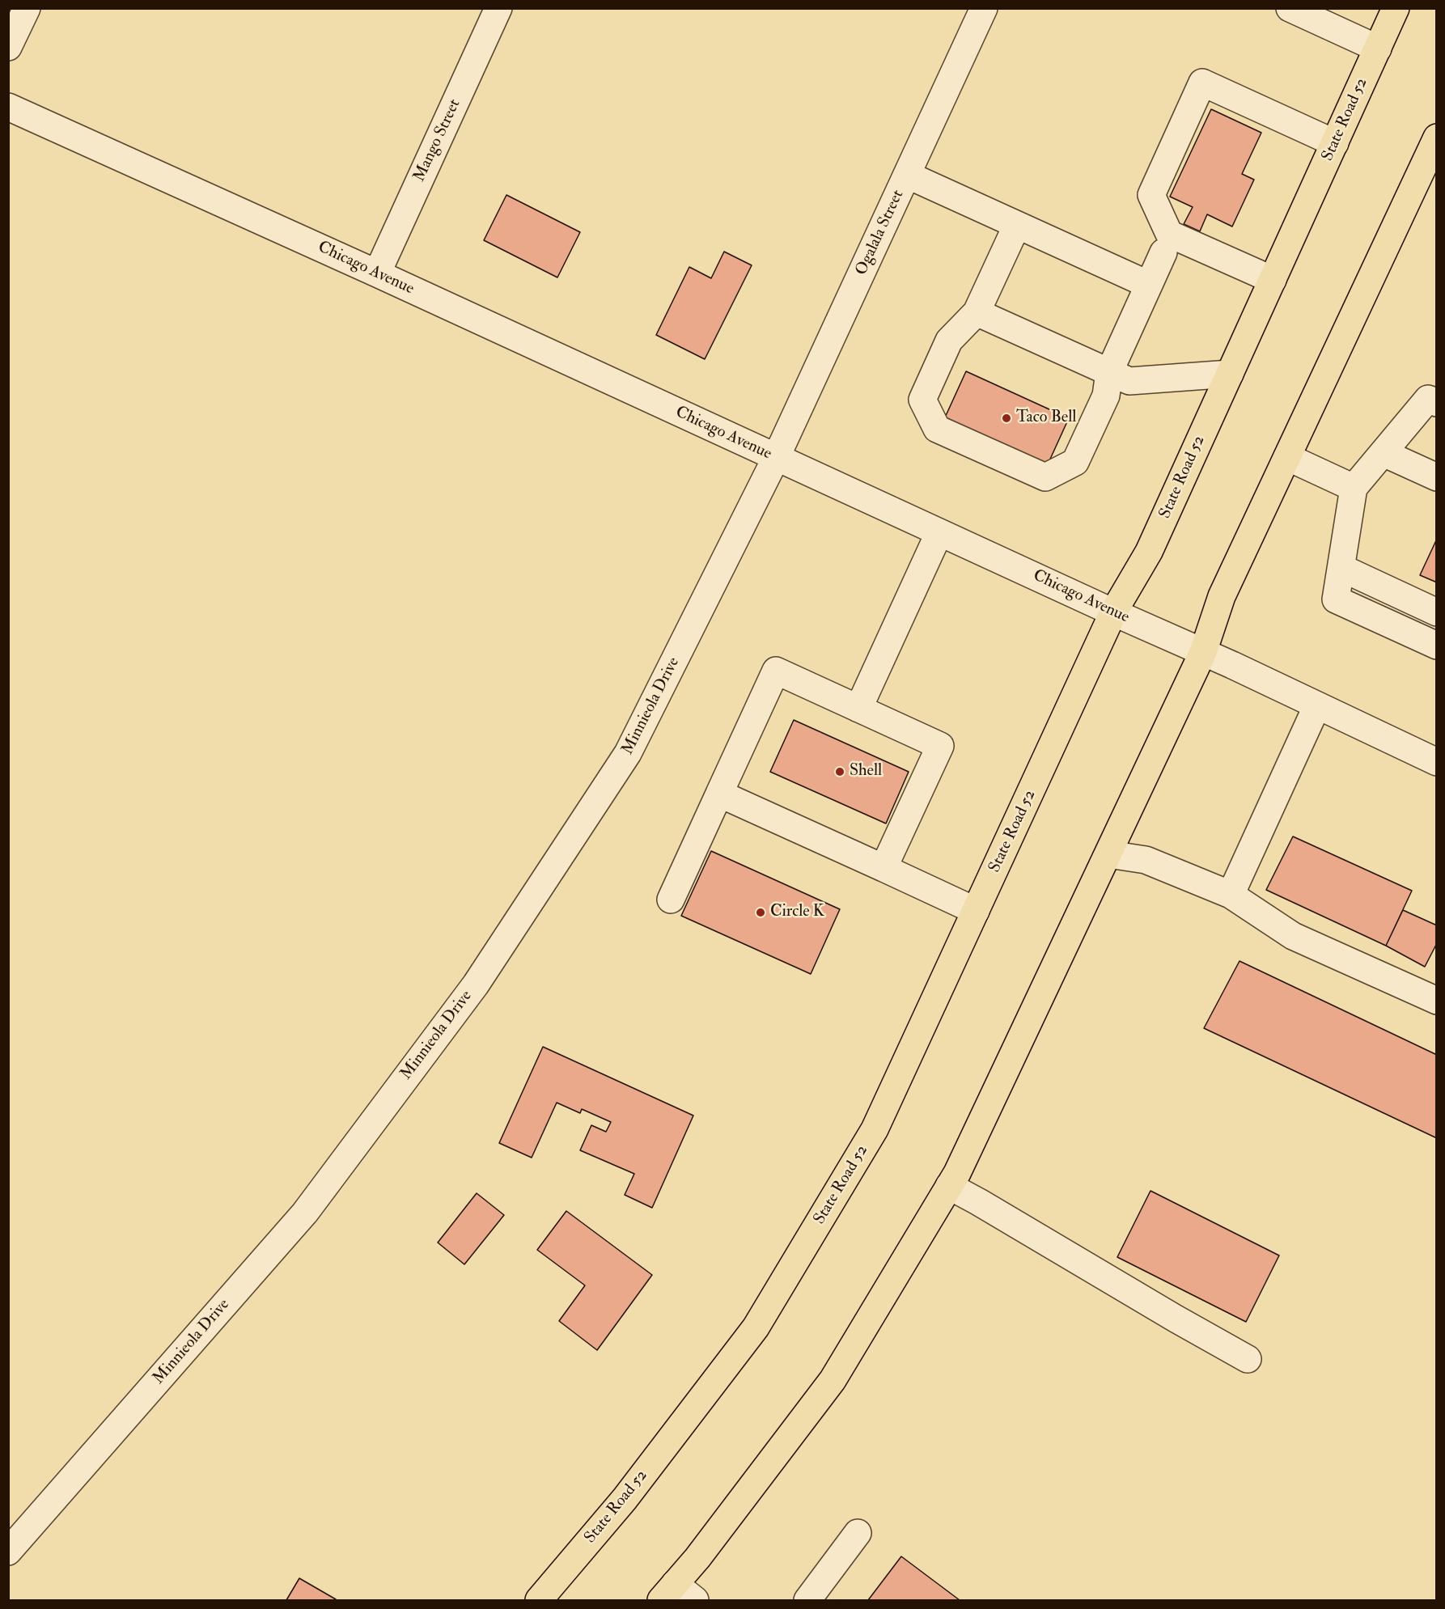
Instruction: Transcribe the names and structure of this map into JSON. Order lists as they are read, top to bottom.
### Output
{
  "streets": {
    "main road": ["State Road 52"],
    "street": [
      "Mango Street",
      "Ogalala Street",
      "Chicago Avenue",
      "Minnieola Drive"
    ]
  },
  "crossings": [
    ["State Road 52", "Chicago Avenue"],
    ["Mango Street", "Chicago Avenue"],
    ["Ogalala Street", "Chicago Avenue"],
    ["Ogalala Street", "Minnieola Drive"],
    ["Chicago Avenue", "Minnieola Drive"]
  ],
  "places": ["Taco Bell", "Shell", "Circle K"]
}
